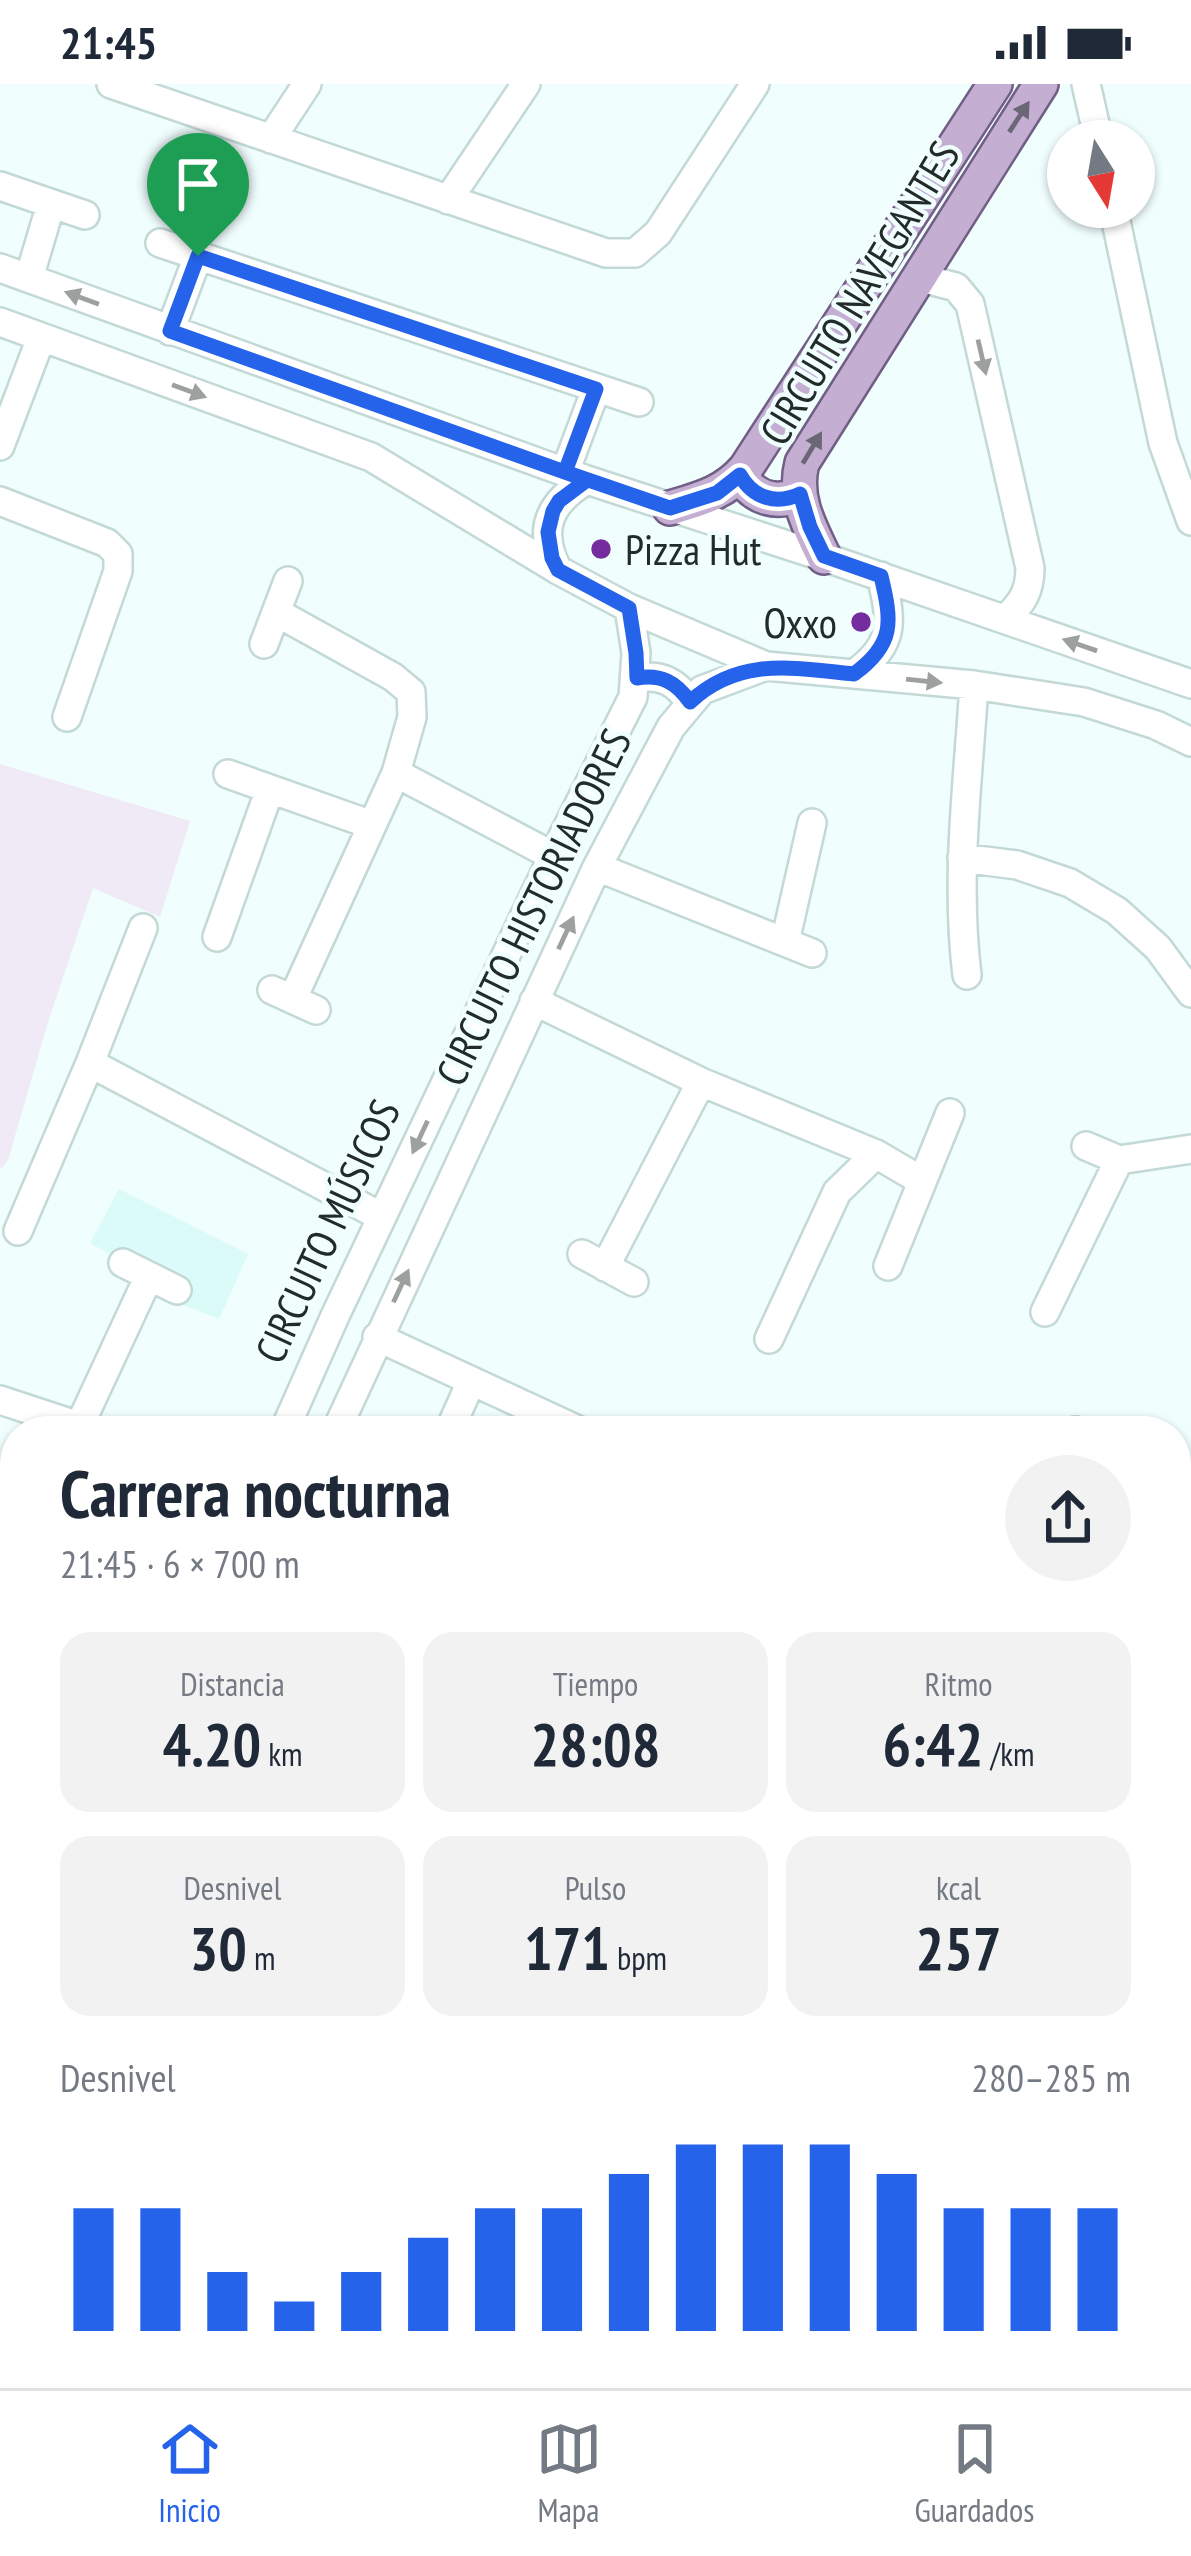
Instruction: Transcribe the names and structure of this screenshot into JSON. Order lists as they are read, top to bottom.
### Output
{
  "streets": {
    "main road": ["CIRCUITO NAVEGANTES"],
    "street": ["CIRCUITO HISTORIADORES", "CIRCUITO MÚSICOS"]
  },
  "places": ["Pizza Hut", "Oxxo"],
  "north": "bottom",
  "page": {
    "status": "21:45",
    "heading": ["Carrera nocturna", "21:45 · 6 × 700 m"],
    "stats": [
      ["Distancia", "4.20 km"],
      ["Tiempo", "28:08"],
      ["Ritmo", "6:42 /km"],
      ["Desnivel", "30 m"],
      ["Pulso", "171 bpm"],
      ["kcal", "257"]
    ],
    "chart": ["Desnivel", "280–285 m"],
    "tabs": ["Inicio", "Mapa", "Guardados"]
  }
}
